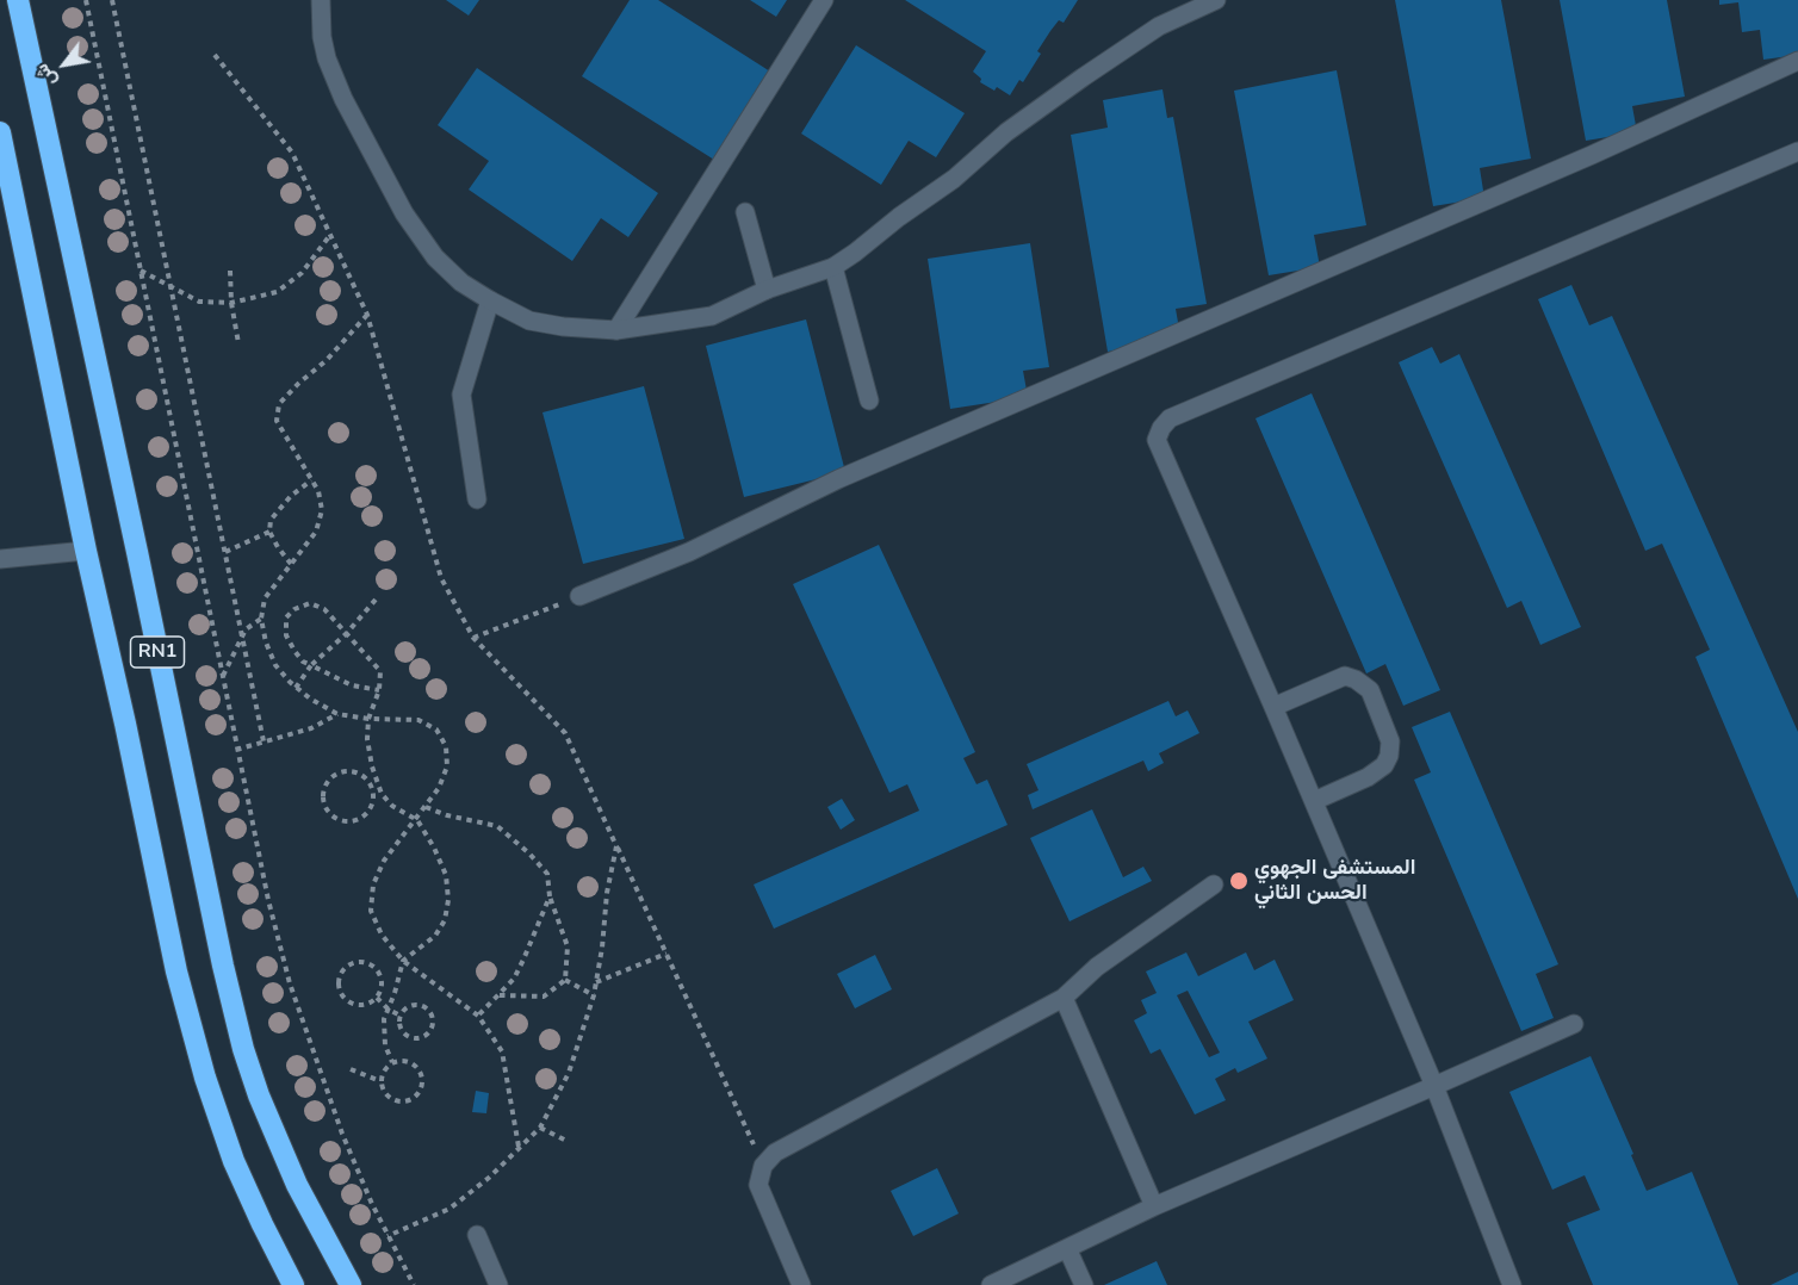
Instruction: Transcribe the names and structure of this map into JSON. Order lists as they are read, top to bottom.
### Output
{
  "streets": {
    "highway": ["RN1"]
  },
  "places": ["المستشفى الجهوي الحسن الثاني"],
  "north": "bottom left"
}
